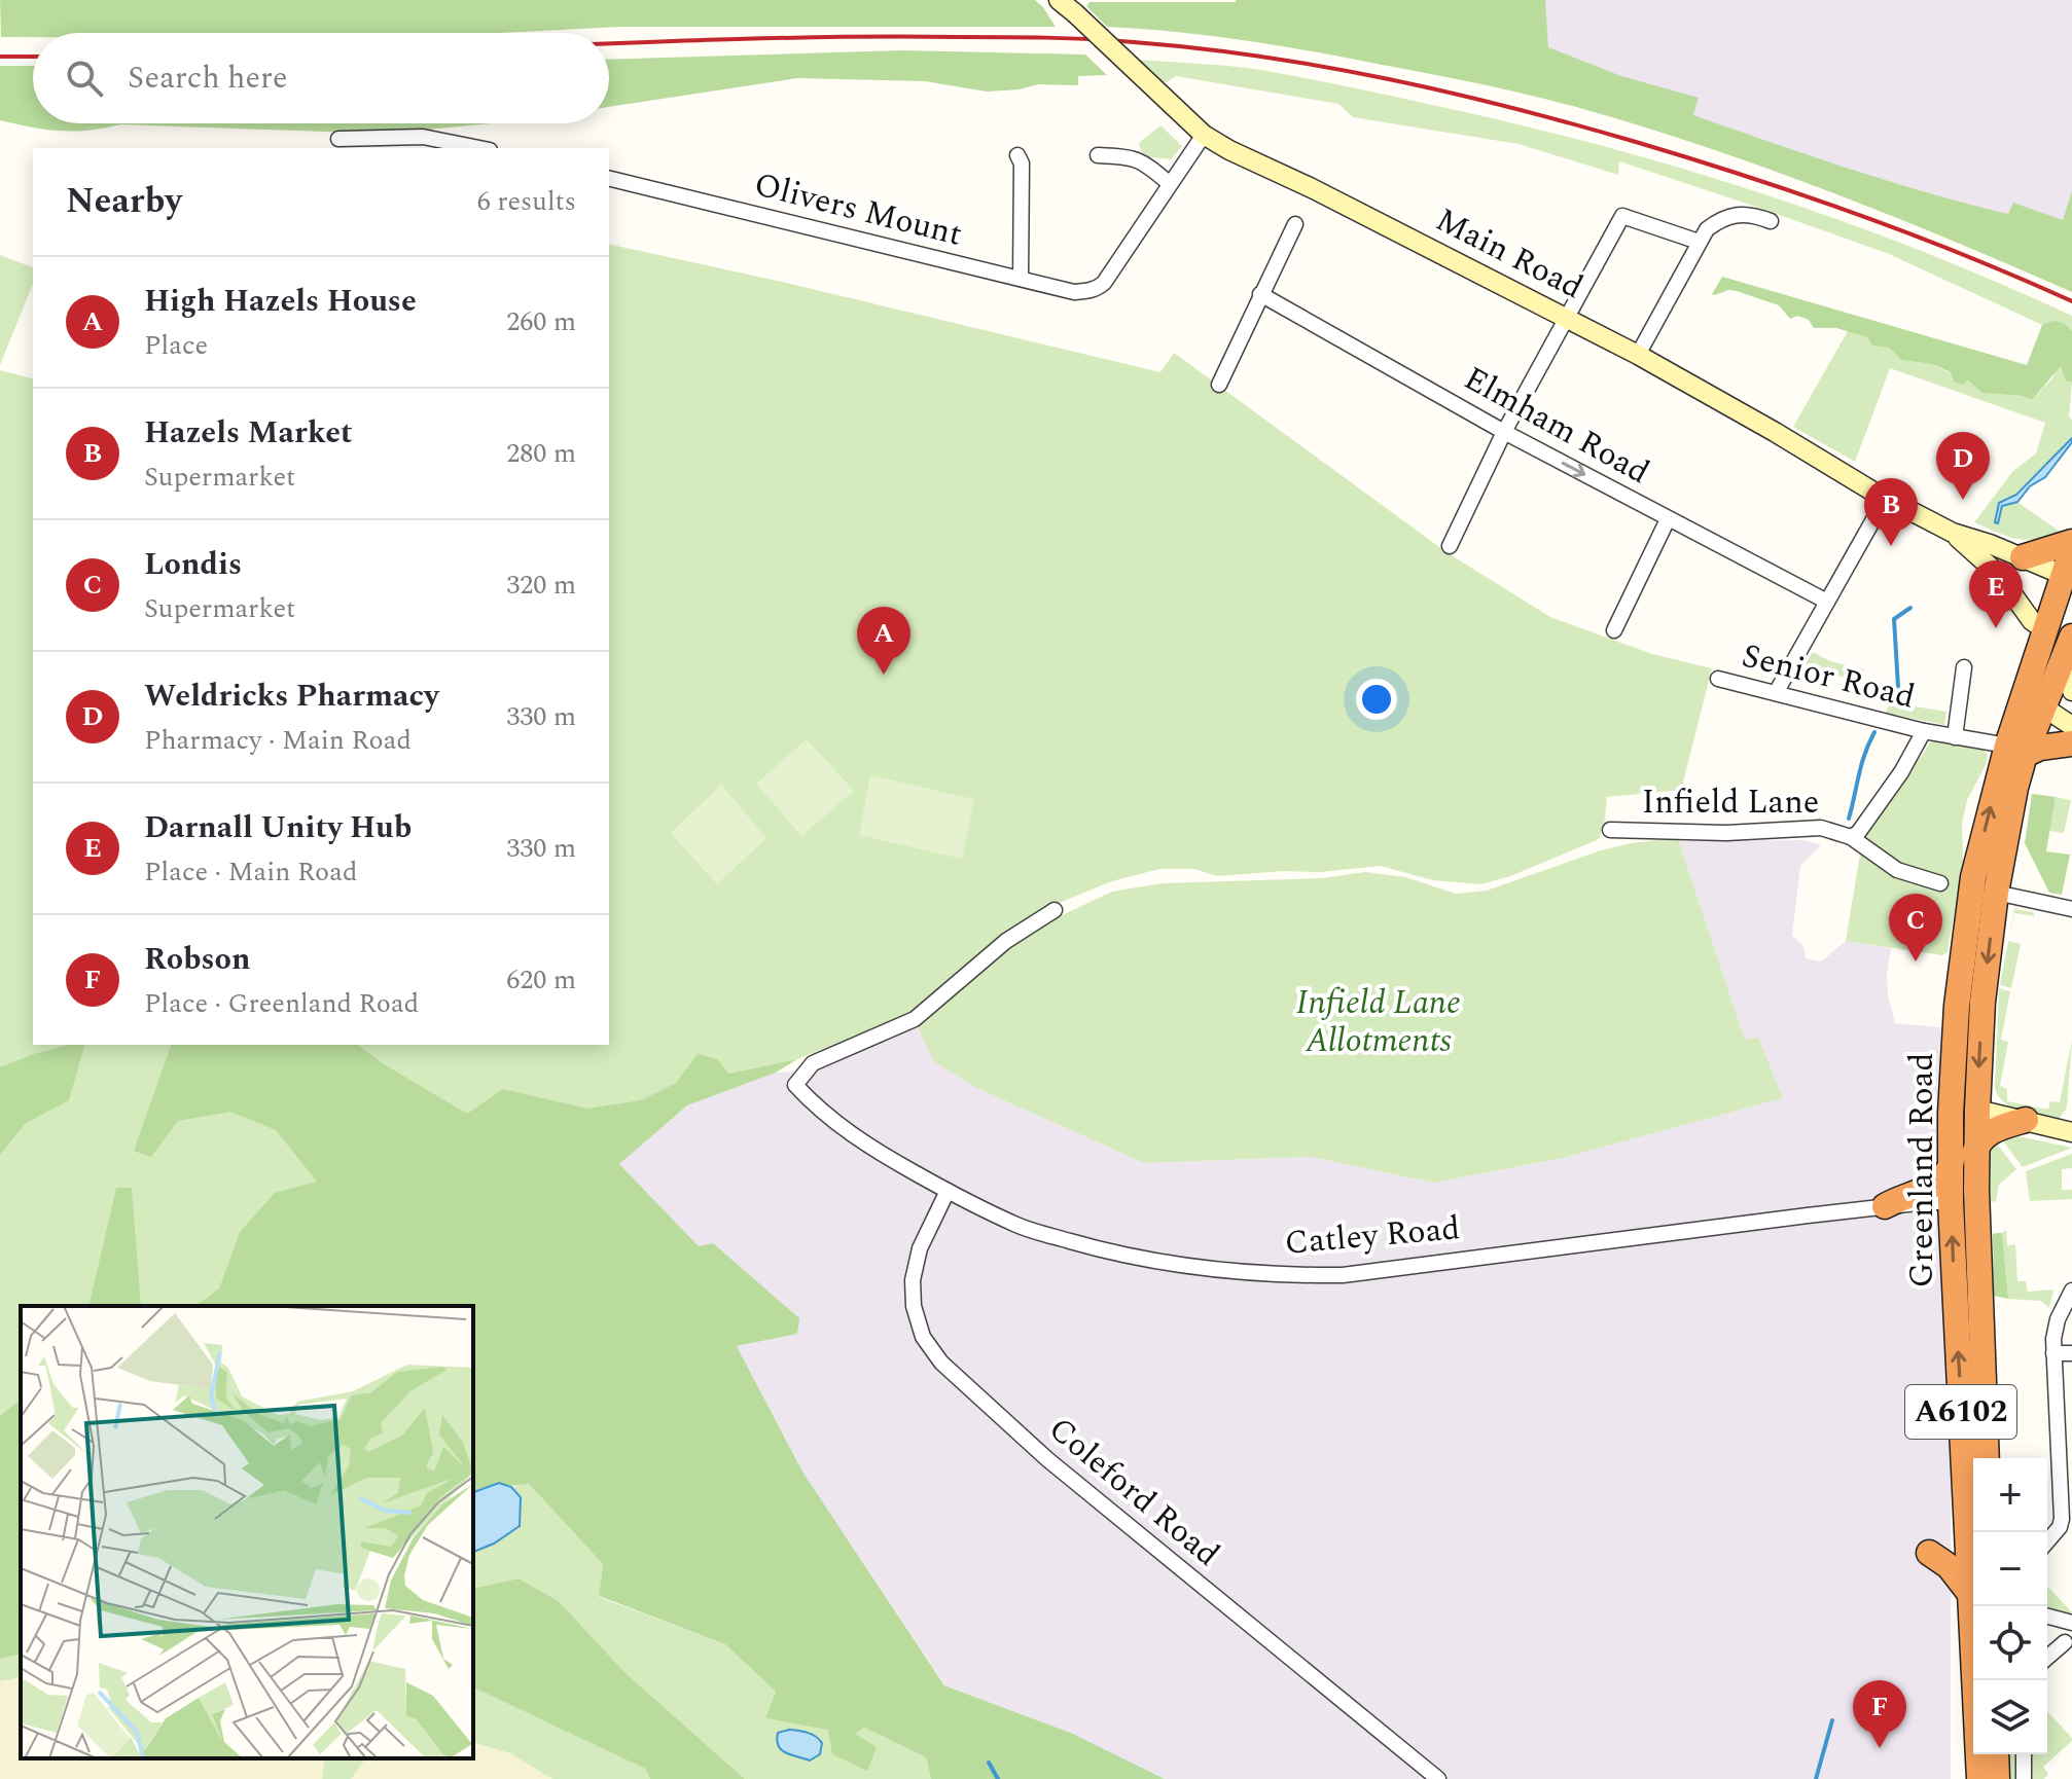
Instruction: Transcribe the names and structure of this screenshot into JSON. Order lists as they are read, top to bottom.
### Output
{
  "streets": {
    "highway": ["Greenland Road", "A6102"],
    "main road": ["Main Road"],
    "street": [
      "Olivers Mount",
      "Elmham Road",
      "Senior Road",
      "Infield Lane",
      "Catley Road",
      "Coleford Road"
    ]
  },
  "crossings": [
    ["Main Road", "Greenland Road"],
    ["Main Road", "A6102"],
    ["Senior Road", "Greenland Road"],
    ["Greenland Road", "Catley Road"],
    ["Greenland Road", "A6102"],
    ["Catley Road", "Coleford Road"]
  ],
  "parks": ["Infield Lane Allotments"],
  "page": {
    "search": "Search here",
    "heading": ["Nearby", "6 results"],
    "list": [
      {
        "mark": "A",
        "name": "High Hazels House",
        "note": "Place",
        "value": "260 m"
      },
      {
        "mark": "B",
        "name": "Hazels Market",
        "note": "Supermarket",
        "value": "280 m"
      },
      {
        "mark": "C",
        "name": "Londis",
        "note": "Supermarket",
        "value": "320 m"
      },
      {
        "mark": "D",
        "name": "Weldricks Pharmacy",
        "note": "Pharmacy · Main Road",
        "value": "330 m"
      },
      {
        "mark": "E",
        "name": "Darnall Unity Hub",
        "note": "Place · Main Road",
        "value": "330 m"
      },
      {
        "mark": "F",
        "name": "Robson",
        "note": "Place · Greenland Road",
        "value": "620 m"
      }
    ],
    "pins": [
      "D",
      "B",
      "E",
      "A",
      "C",
      "F"
    ],
    "map_buttons": ["+", "−"]
  }
}
